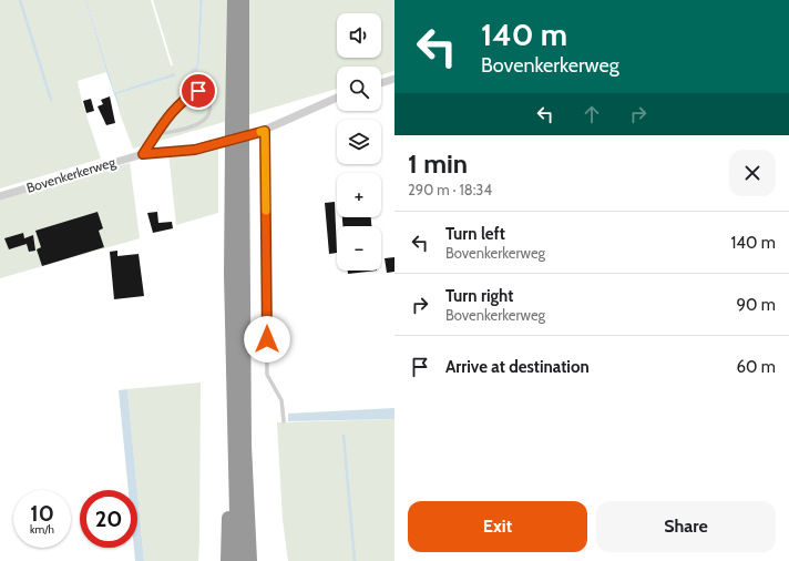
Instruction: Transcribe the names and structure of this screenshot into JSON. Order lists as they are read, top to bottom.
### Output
{
  "streets": {
    "street": ["Bovenkerkerweg"]
  },
  "page": {
    "turn": ["140 m", "Bovenkerkerweg"],
    "map_buttons": ["+", "−"],
    "heading": ["1 min", "290 m · 18:34"],
    "list": [
      {
        "name": "Turn left",
        "note": "Bovenkerkerweg",
        "value": "140 m"
      },
      {
        "name": "Turn right",
        "note": "Bovenkerkerweg",
        "value": "90 m"
      },
      {
        "name": "Arrive at destination",
        "value": "60 m"
      }
    ],
    "speed": "10 km/h",
    "limit": "20",
    "buttons": ["Exit", "Share"]
  }
}
